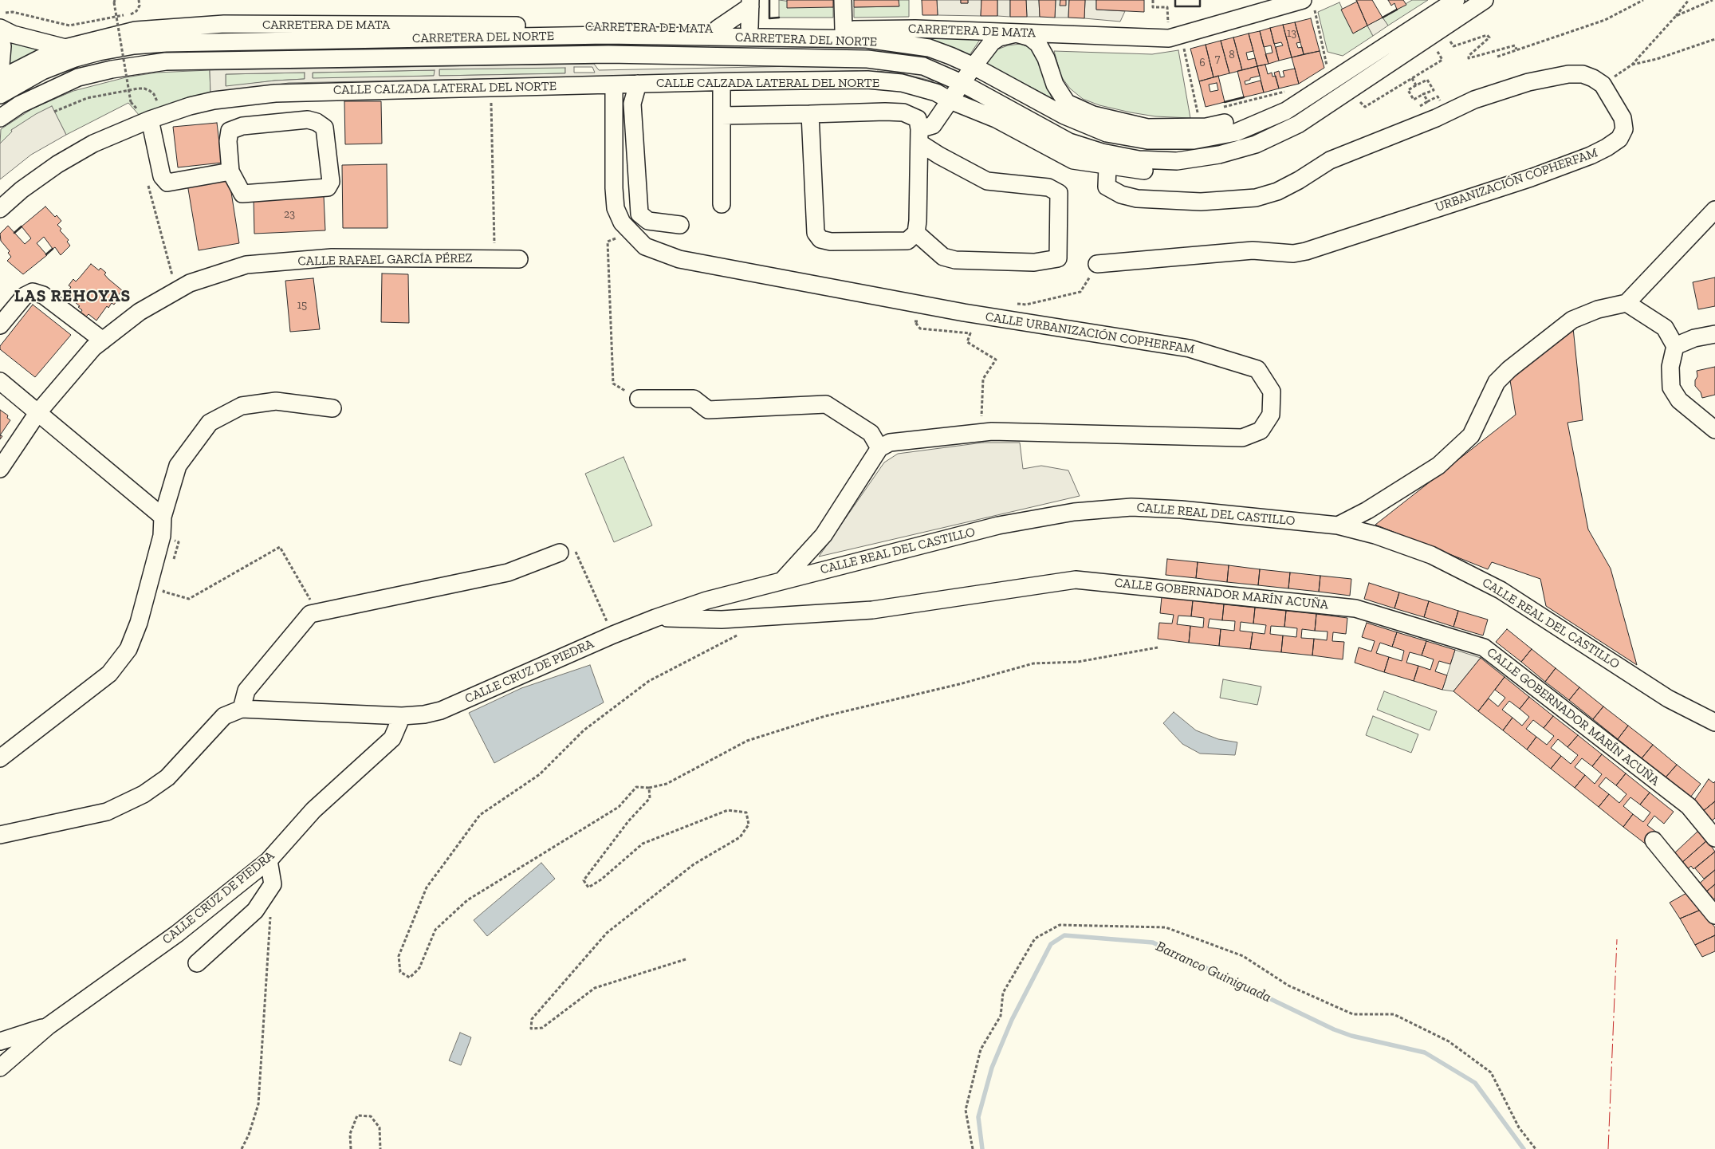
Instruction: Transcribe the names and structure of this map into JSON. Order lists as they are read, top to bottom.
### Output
{
  "streets": {
    "street": [
      "CARRETERA DE MATA",
      "CARRETERA DEL NORTE",
      "CALLE CALZADA LATERAL DEL NORTE",
      "URBANIZACIÓN COPHERFAM",
      "CALLE RAFAEL GARCÍA PÉREZ",
      "CALLE URBANIZACIÓN COPHERFAM",
      "CALLE REAL DEL CASTILLO",
      "CALLE GOBERNADOR MARÍN ACUÑA",
      "CALLE CRUZ DE PIEDRA"
    ]
  },
  "crossings": [
    ["CARRETERA DEL NORTE", "CALLE CALZADA LATERAL DEL NORTE"],
    ["CALLE CALZADA LATERAL DEL NORTE", "CALLE URBANIZACIÓN COPHERFAM"],
    ["CALLE REAL DEL CASTILLO", "CALLE GOBERNADOR MARÍN ACUÑA"],
    ["CALLE REAL DEL CASTILLO", "CALLE CRUZ DE PIEDRA"],
    ["CALLE GOBERNADOR MARÍN ACUÑA", "CALLE CRUZ DE PIEDRA"]
  ],
  "districts": ["LAS REHOYAS"],
  "water": ["Barranco Guiniguada"],
  "house_numbers": [
    "13",
    "8",
    "7",
    "6",
    "23",
    "15"
  ]
}
